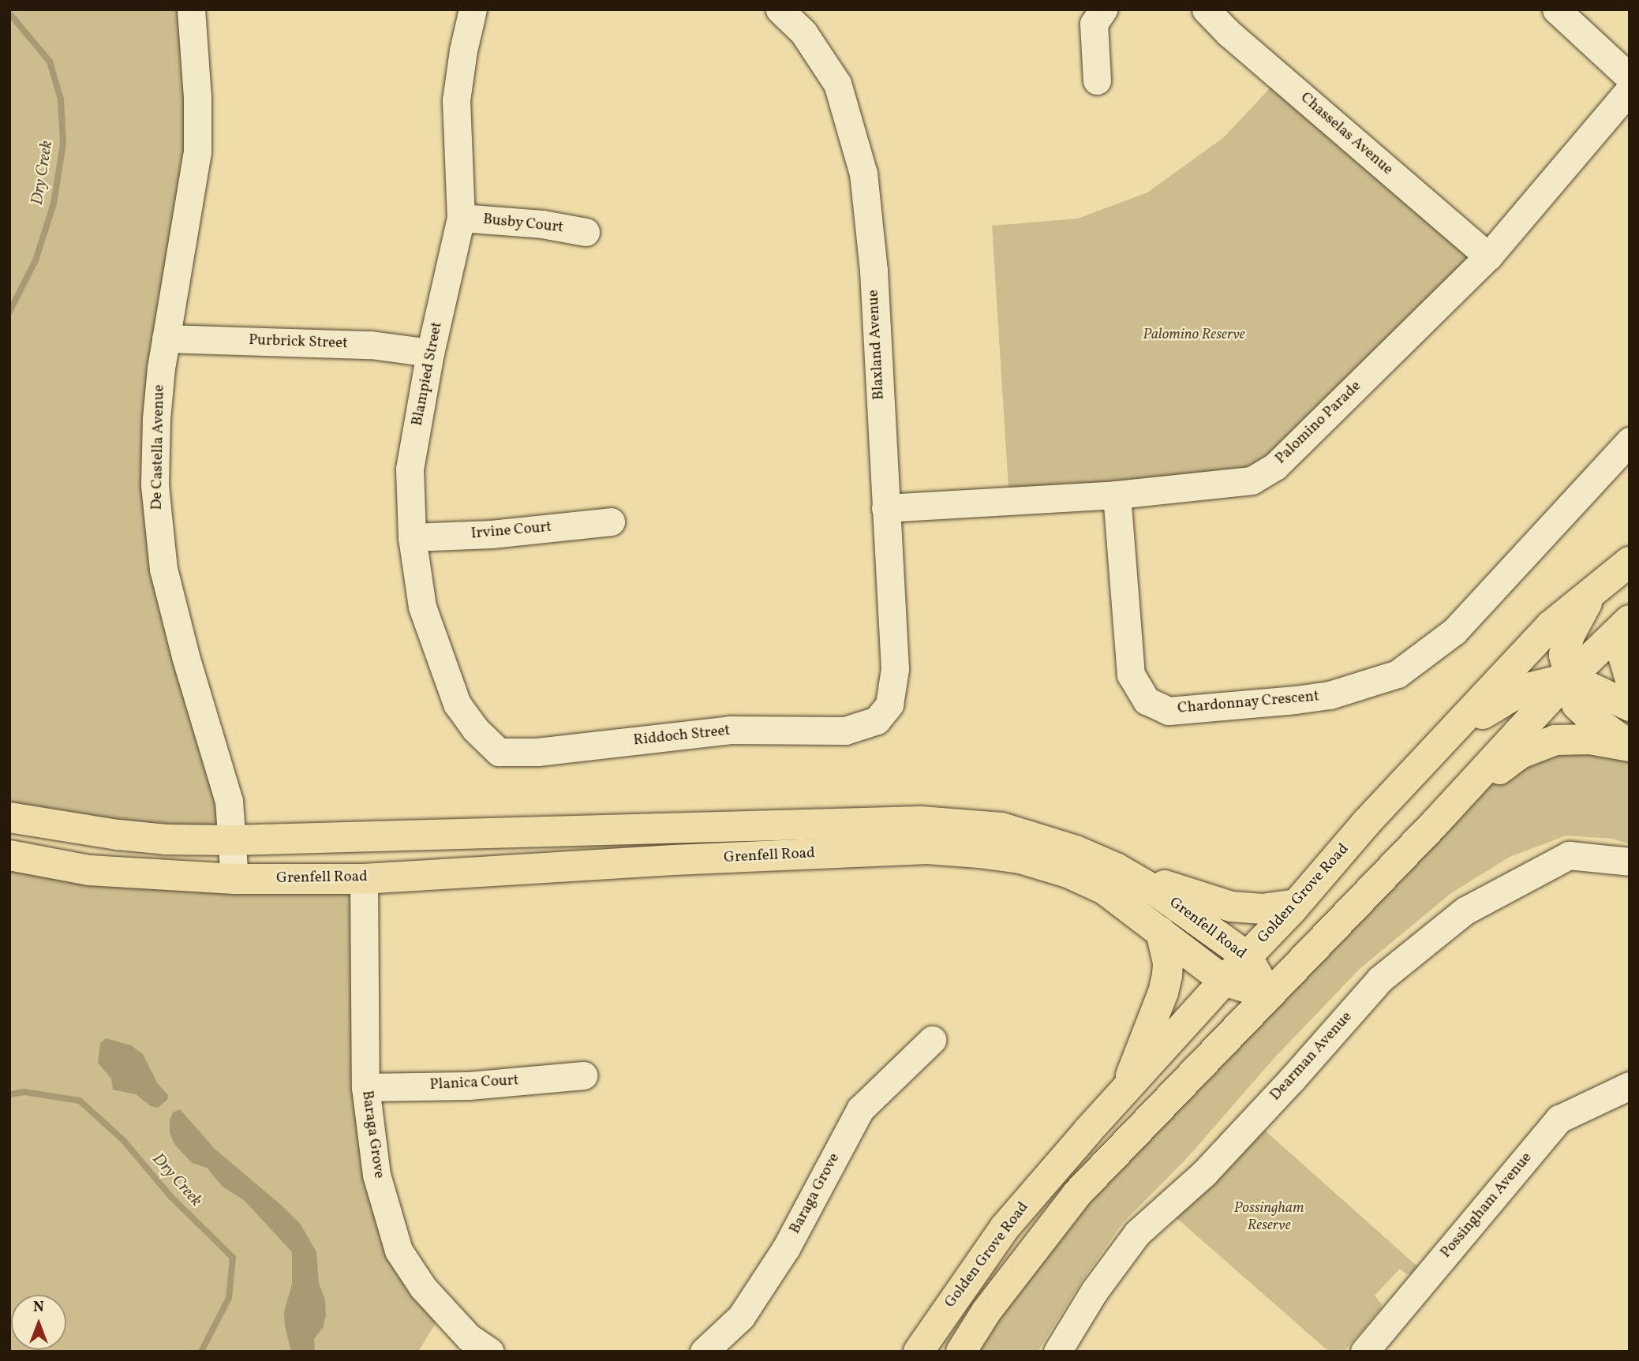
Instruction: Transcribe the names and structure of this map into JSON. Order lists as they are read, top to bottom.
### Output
{
  "streets": {
    "main road": ["Grenfell Road", "Golden Grove Road"],
    "street": [
      "Chasselas Avenue",
      "Busby Court",
      "Purbrick Street",
      "Blaxland Avenue",
      "Blampied Street",
      "Palomino Parade",
      "De Castella Avenue",
      "Irvine Court",
      "Chardonnay Crescent",
      "Riddoch Street",
      "Dearman Avenue",
      "Planica Court",
      "Baraga Grove",
      "Possingham Avenue"
    ]
  },
  "crossings": [
    ["Chasselas Avenue", "Palomino Parade"],
    ["Busby Court", "Blampied Street"],
    ["Purbrick Street", "Blampied Street"],
    ["Purbrick Street", "De Castella Avenue"],
    ["Blaxland Avenue", "Palomino Parade"],
    ["Blaxland Avenue", "Riddoch Street"],
    ["Blampied Street", "Irvine Court"],
    ["Blampied Street", "Riddoch Street"],
    ["Palomino Parade", "Chardonnay Crescent"],
    ["De Castella Avenue", "Grenfell Road"],
    ["Grenfell Road", "Golden Grove Road"],
    ["Grenfell Road", "Baraga Grove"],
    ["Planica Court", "Baraga Grove"]
  ],
  "water": ["Dry Creek"],
  "parks": ["Palomino Reserve", "Possingham Reserve"],
  "north": "top"
}
